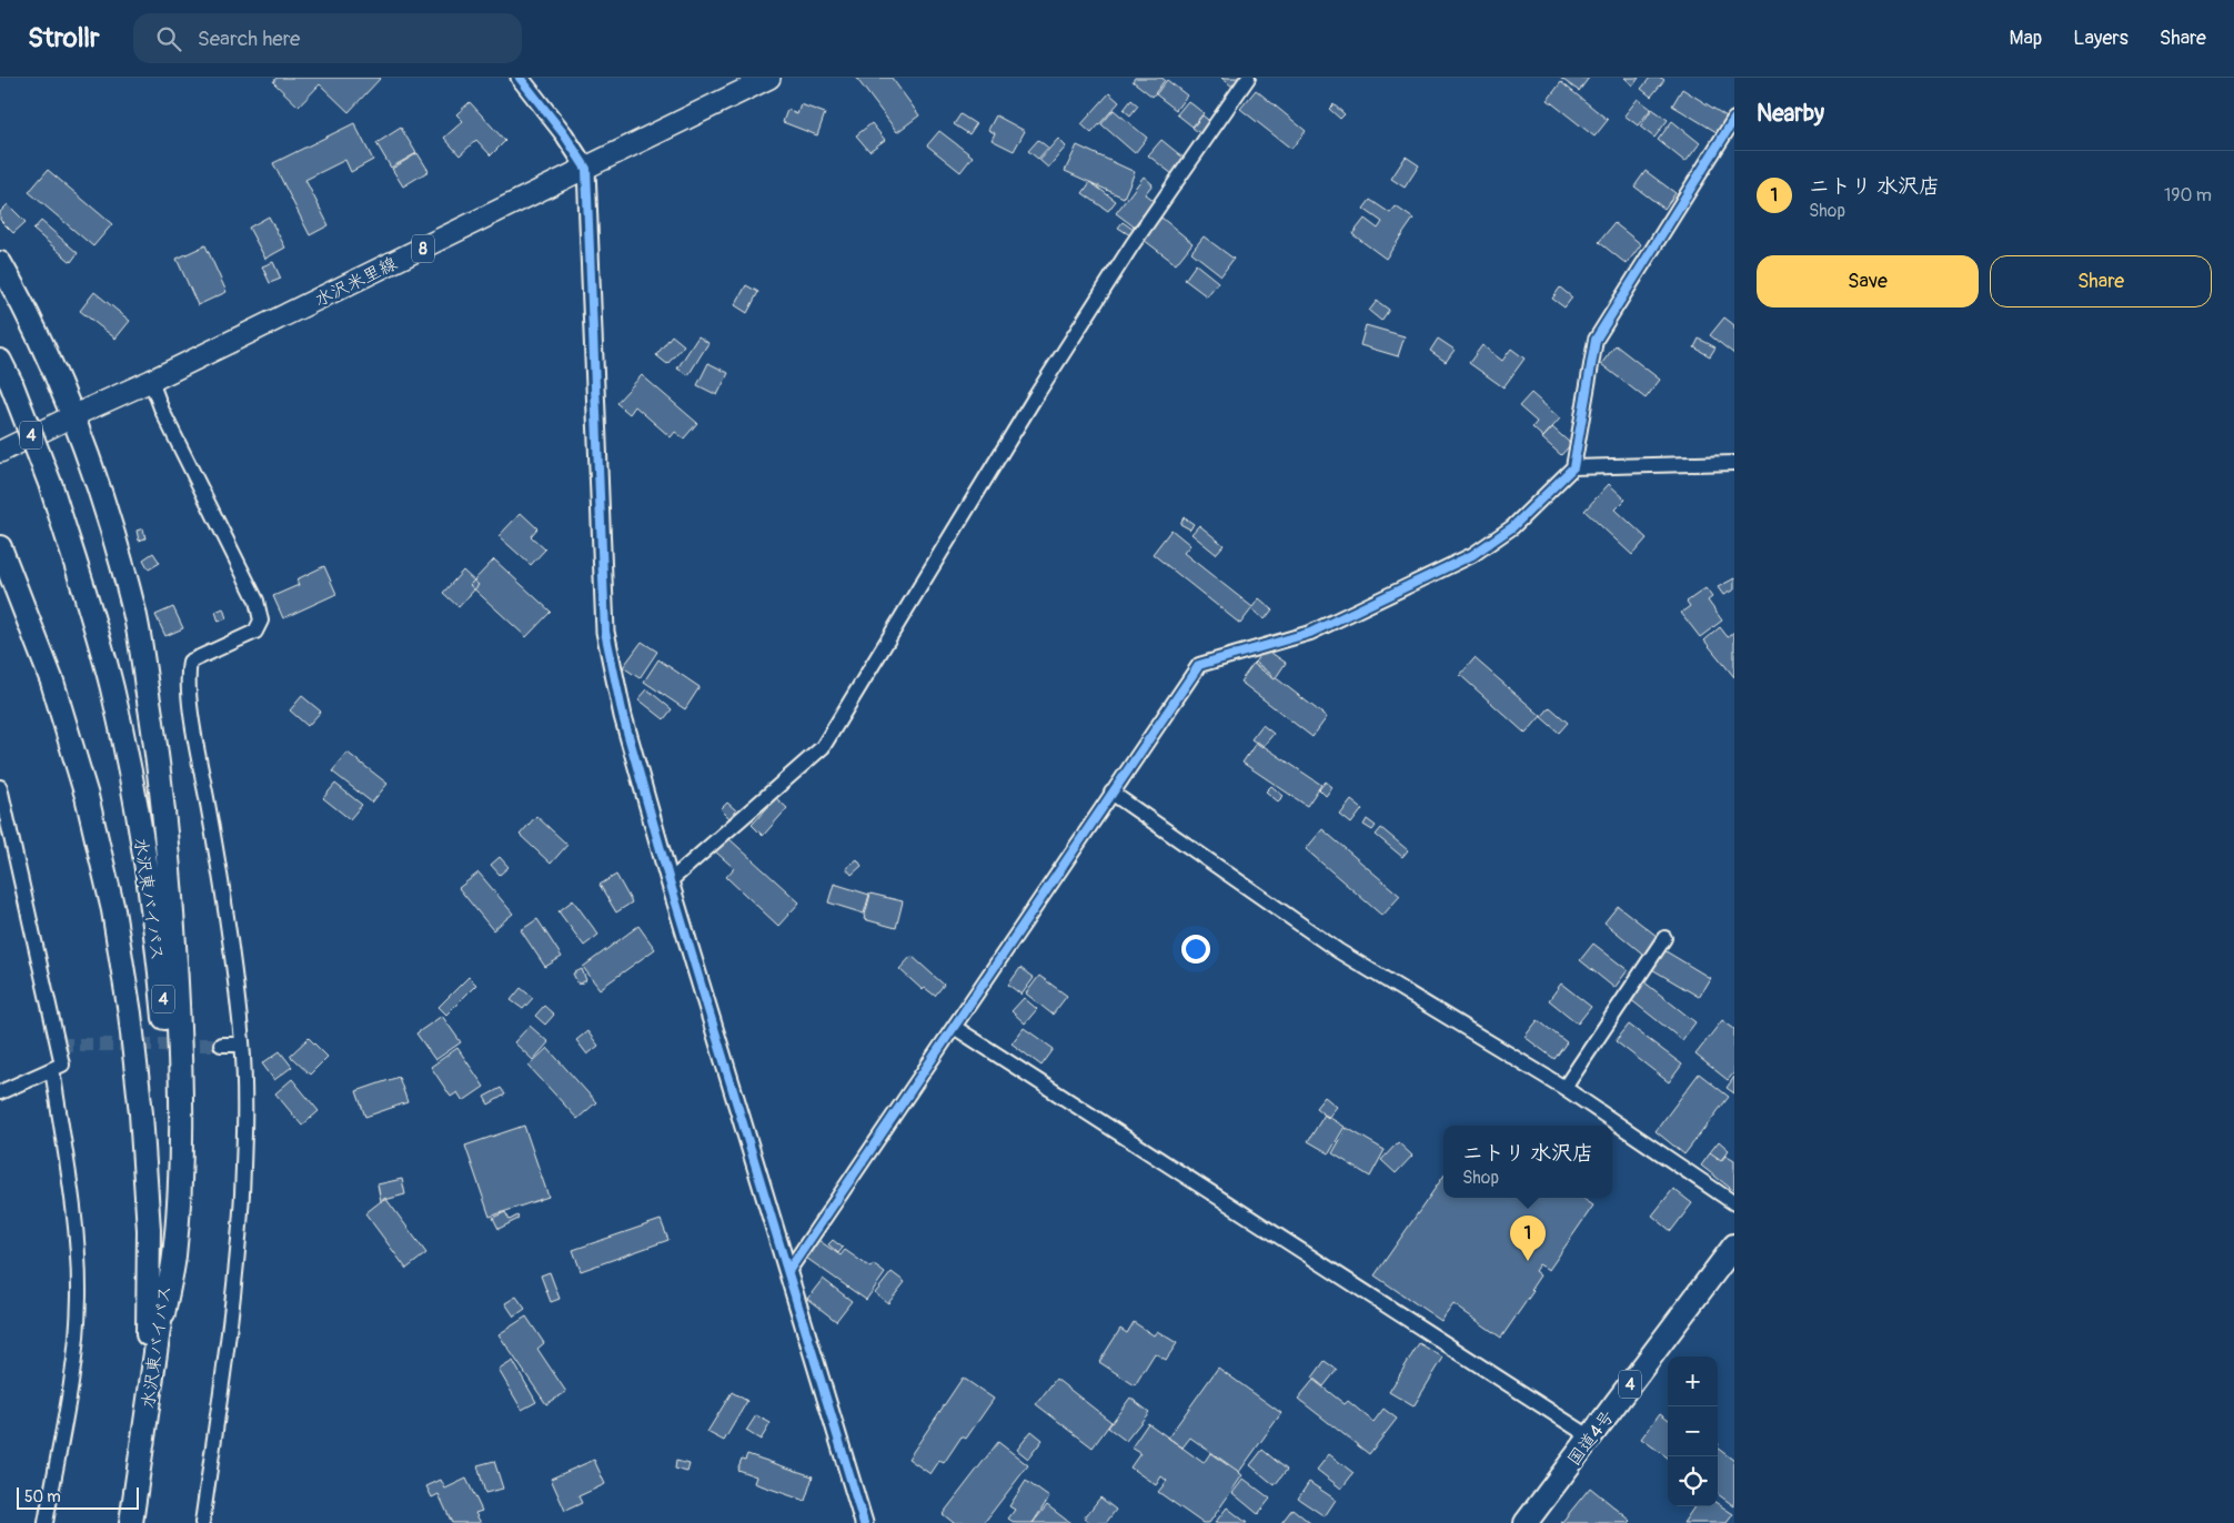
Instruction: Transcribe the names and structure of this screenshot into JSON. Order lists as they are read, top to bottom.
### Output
{
  "streets": {
    "highway": ["4", "水沢東バイパス", "国道4号"],
    "main road": ["8", "水沢米里線"]
  },
  "scale_bar": "50 m",
  "page": {
    "header": "Strollr",
    "search": "Search here",
    "nav": ["Map", "Layers", "Share"],
    "heading": "Nearby",
    "list": [
      {
        "mark": "1",
        "name": "ニトリ 水沢店",
        "note": "Shop",
        "value": "190 m"
      }
    ],
    "buttons": ["Save", "Share"],
    "popup": ["ニトリ 水沢店", "Shop"],
    "pins": "1",
    "map_buttons": ["+", "−"],
    "scale": "50 m"
  }
}
